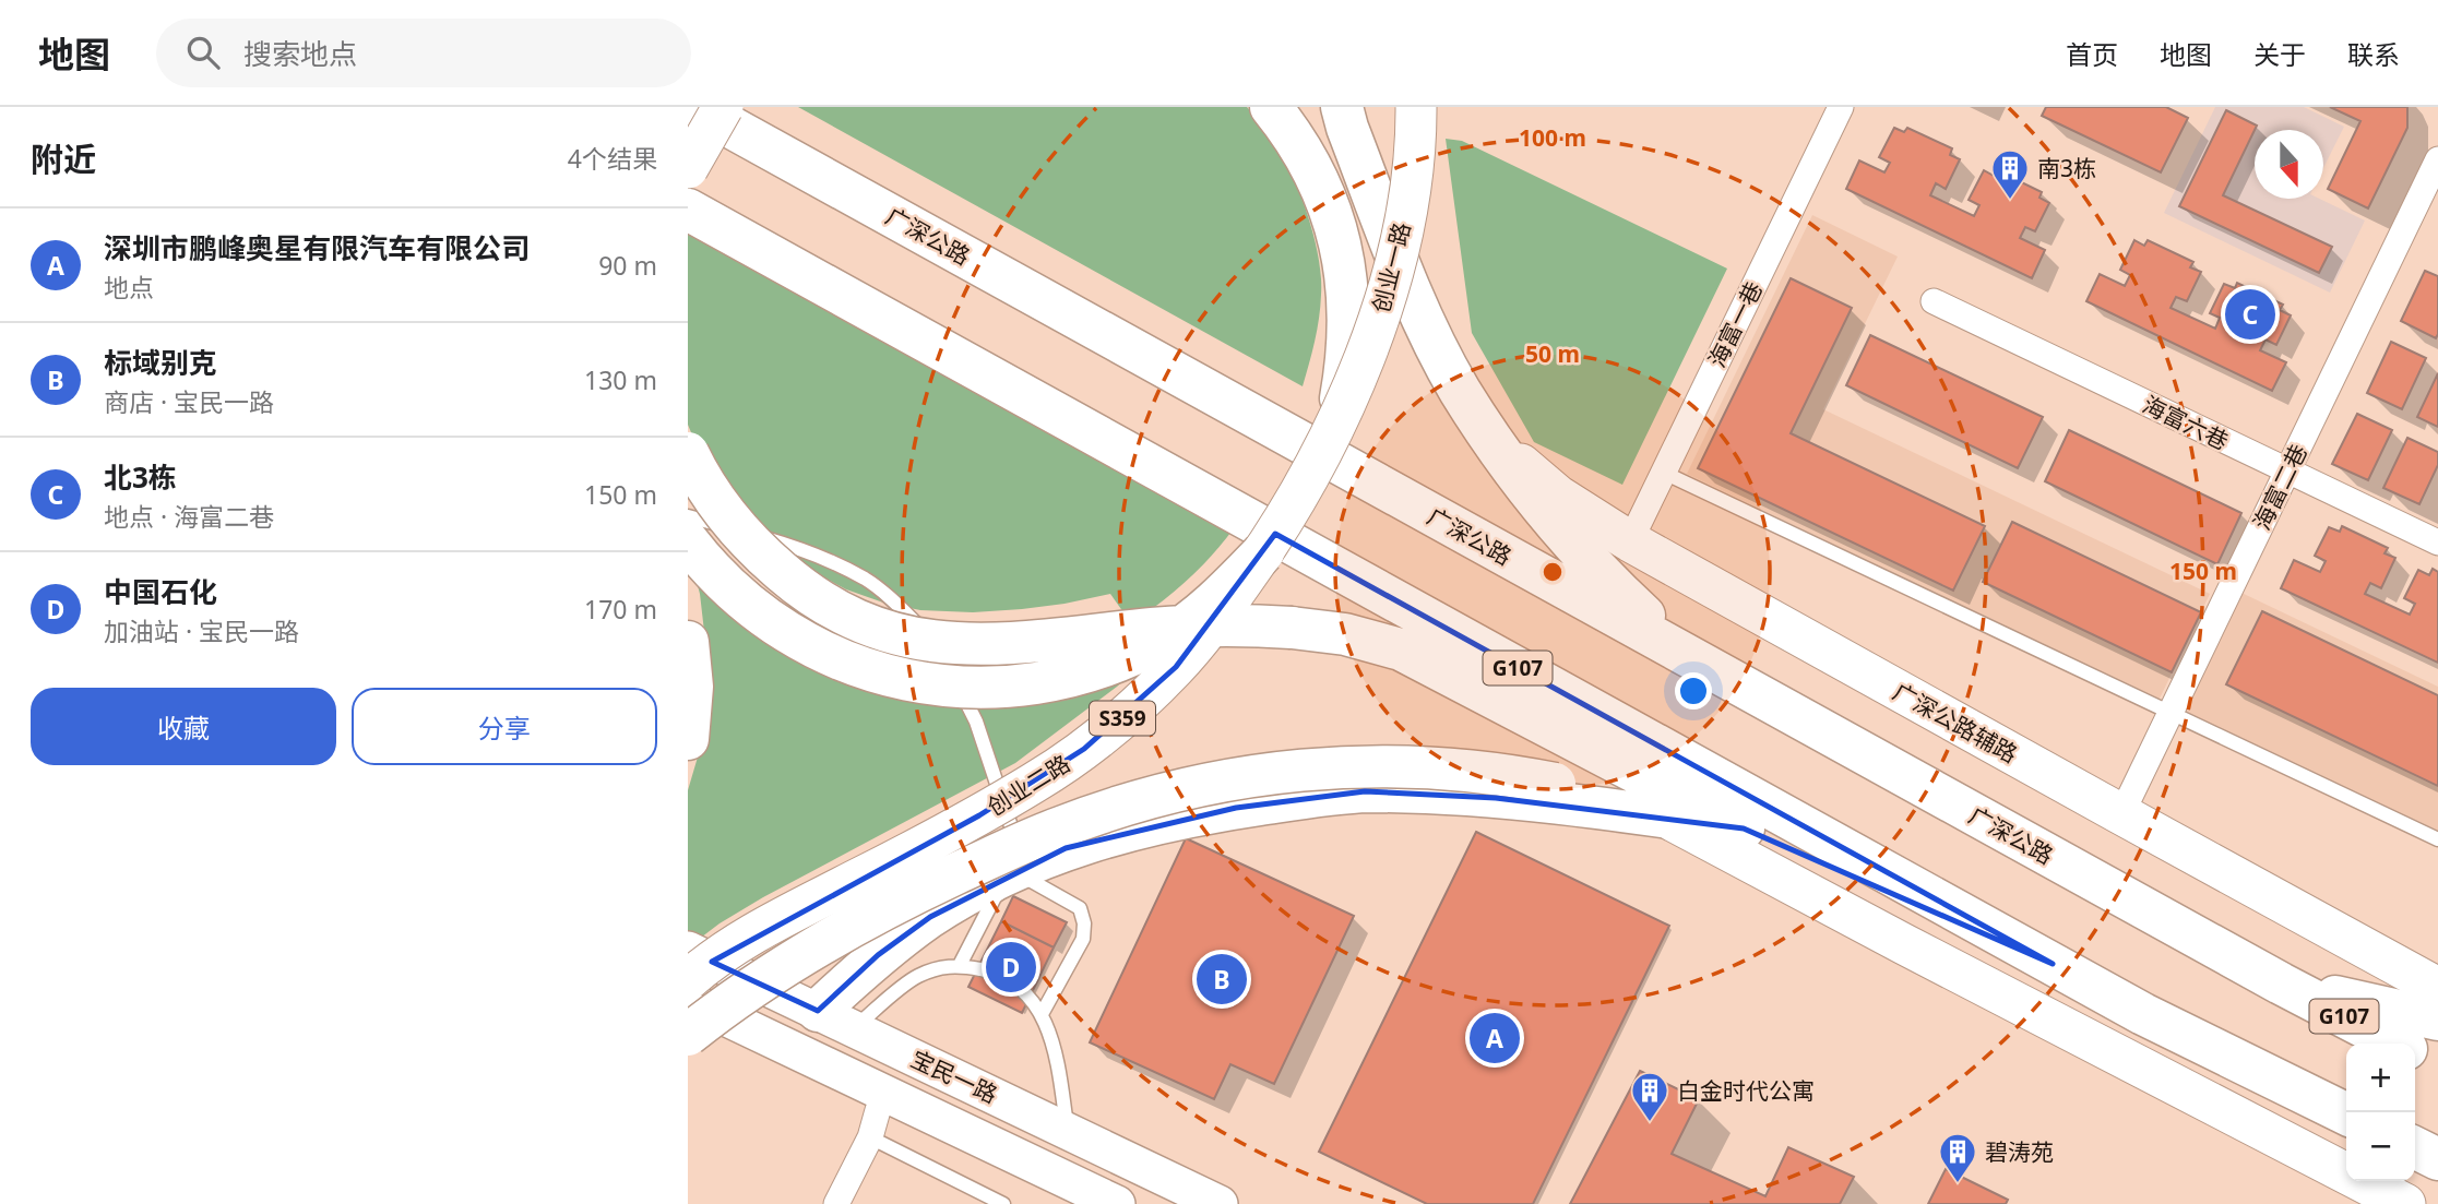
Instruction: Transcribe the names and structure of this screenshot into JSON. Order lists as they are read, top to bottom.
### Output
{
  "streets": {
    "highway": ["广深公路", "G107"],
    "main road": [
      "创业一路",
      "S359",
      "广深公路辅路",
      "创业二路",
      "宝民一路"
    ],
    "street": ["海富一巷", "海富六巷", "海富二巷"]
  },
  "crossings": [
    ["创业一路", "创业二路"],
    ["海富一巷", "广深公路辅路"],
    ["海富六巷", "海富二巷"],
    ["海富二巷", "广深公路辅路"],
    ["创业二路", "宝民一路"]
  ],
  "places": {
    "building": ["南3栋", "白金时代公寓", "碧涛苑"]
  },
  "north": "bottom",
  "page": {
    "header": "地图",
    "search": "搜索地点",
    "nav": [
      "首页",
      "地图",
      "关于",
      "联系"
    ],
    "heading": ["附近", "4个结果"],
    "list": [
      {
        "mark": "A",
        "name": "深圳市鹏峰奥星有限汽车有限公司",
        "note": "地点",
        "value": "90 m"
      },
      {
        "mark": "B",
        "name": "标域别克",
        "note": "商店 · 宝民一路",
        "value": "130 m"
      },
      {
        "mark": "C",
        "name": "北3栋",
        "note": "地点 · 海富二巷",
        "value": "150 m"
      },
      {
        "mark": "D",
        "name": "中国石化",
        "note": "加油站 · 宝民一路",
        "value": "170 m"
      }
    ],
    "pins": [
      "C",
      "D",
      "B",
      "A"
    ],
    "buttons": ["收藏", "分享"],
    "map_buttons": ["+", "−"]
  },
  "rings": ["100 m", "50 m", "150 m"]
}
